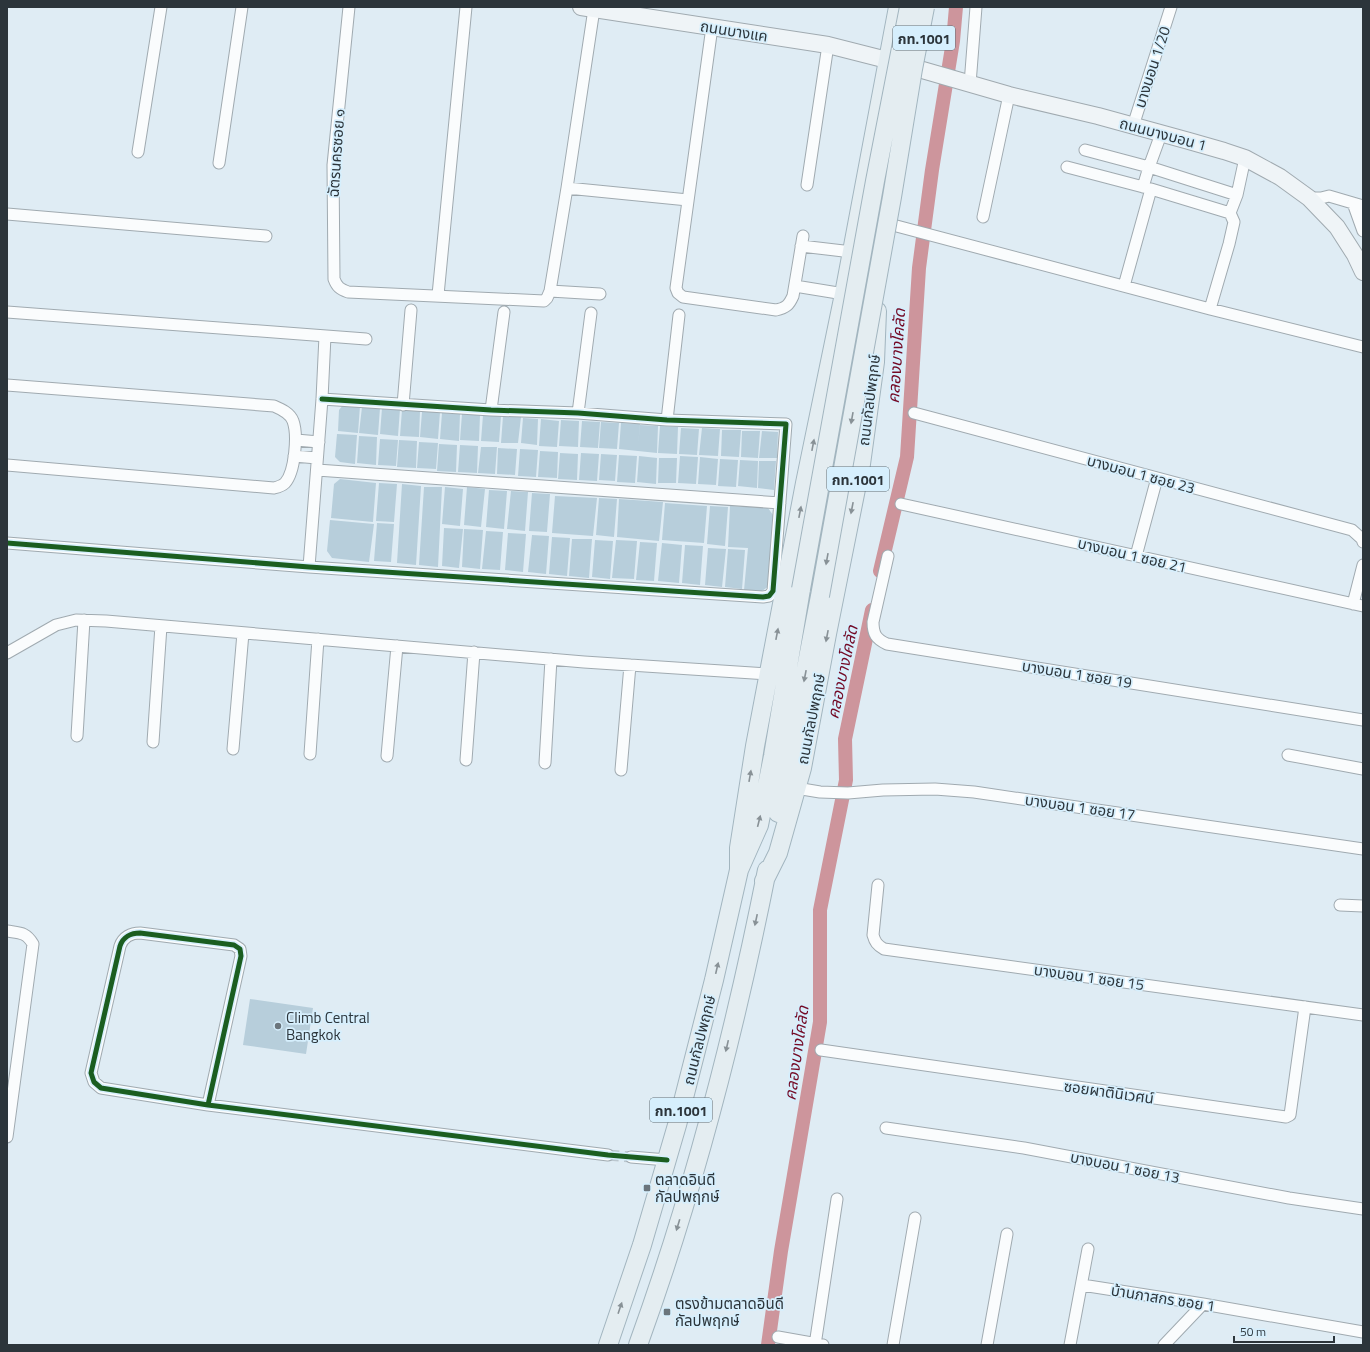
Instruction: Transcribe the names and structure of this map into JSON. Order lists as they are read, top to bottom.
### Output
{
  "streets": {
    "main road": [
      "ถนนบางแค",
      "กท.1001",
      "ถนนบางบอน 1",
      "ถนนกัลปพฤกษ์"
    ],
    "street": [
      "บางบอน 1/20",
      "ฉัตรนครซอย ๑",
      "บางบอน 1 ซอย 23",
      "บางบอน 1 ซอย 21",
      "บางบอน 1 ซอย 19",
      "บางบอน 1 ซอย 17",
      "บางบอน 1 ซอย 15",
      "ซอยผาตินิเวศน์",
      "บางบอน 1 ซอย 13",
      "บ้านภาสกร ซอย 1"
    ]
  },
  "crossings": [
    ["ถนนบางแค", "ถนนกัลปพฤกษ์"],
    ["บางบอน 1/20", "ถนนบางบอน 1"],
    ["ถนนบางบอน 1", "ถนนกัลปพฤกษ์"],
    ["ถนนกัลปพฤกษ์", "บางบอน 1 ซอย 17"],
    ["บางบอน 1 ซอย 15", "ซอยผาตินิเวศน์"]
  ],
  "water": ["คลองบางโคลัด"],
  "places": {
    "other": ["Climb Central Bangkok"],
    "transit": ["ตลาดอินดี กัลปพฤกษ์", "ตรงข้ามตลาดอินดี กัลปพฤกษ์"]
  },
  "scale_bar": "50 m"
}
